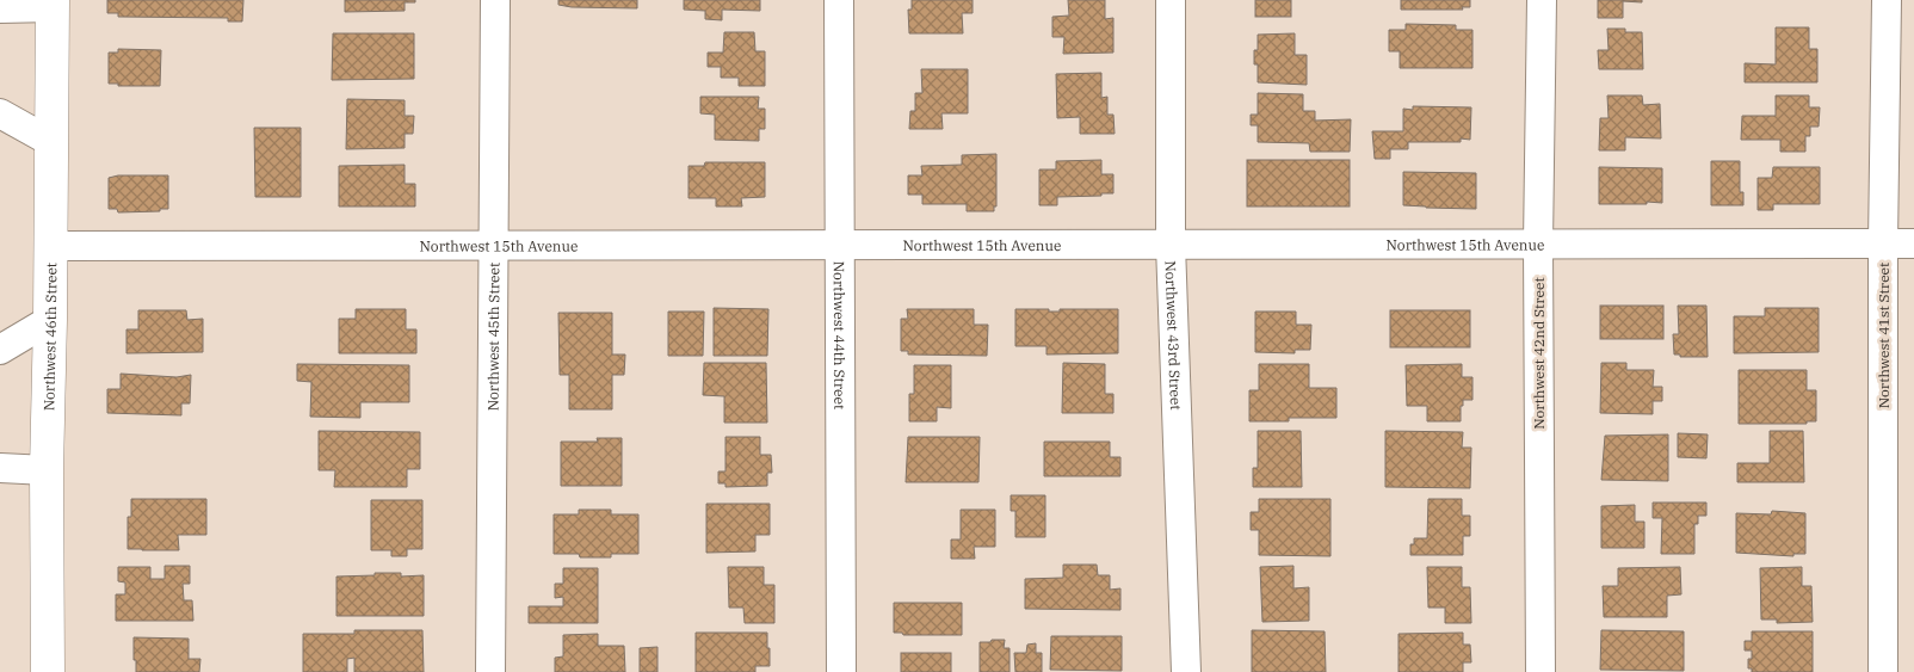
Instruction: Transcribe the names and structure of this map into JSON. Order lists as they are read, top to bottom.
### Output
{
  "streets": {
    "street": [
      "Northwest 15th Avenue",
      "Northwest 45th Street",
      "Northwest 41st Street",
      "Northwest 46th Street",
      "Northwest 44th Street",
      "Northwest 43rd Street",
      "Northwest 42nd Street"
    ]
  },
  "crossings": [
    ["Northwest 15th Avenue", "Northwest 45th Street"],
    ["Northwest 15th Avenue", "Northwest 41st Street"],
    ["Northwest 15th Avenue", "Northwest 46th Street"],
    ["Northwest 15th Avenue", "Northwest 44th Street"],
    ["Northwest 15th Avenue", "Northwest 43rd Street"],
    ["Northwest 15th Avenue", "Northwest 42nd Street"]
  ]
}
